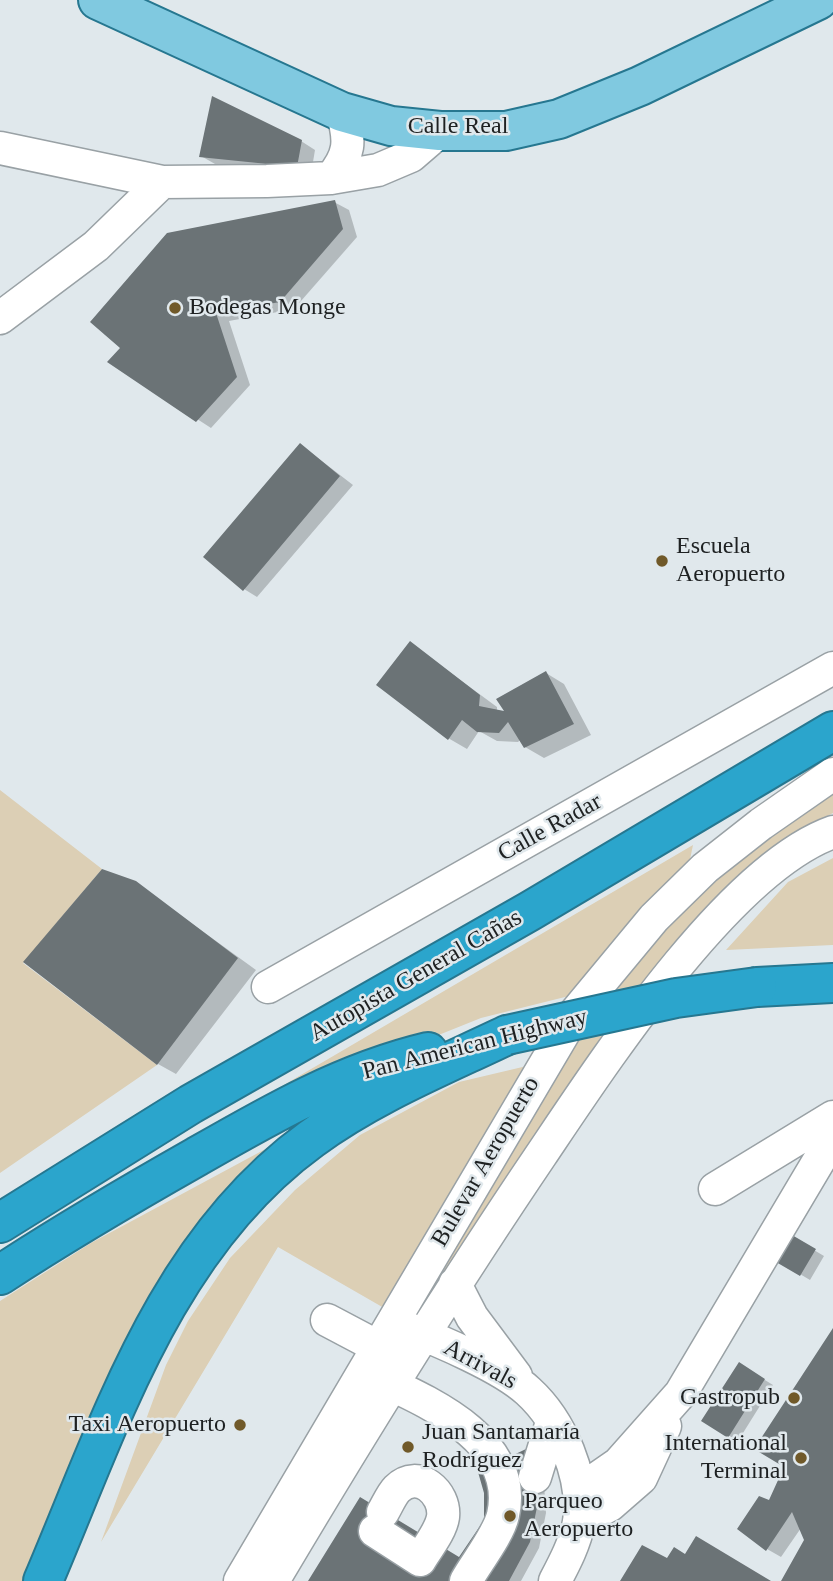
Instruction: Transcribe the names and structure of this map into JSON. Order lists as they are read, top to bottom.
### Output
{
  "streets": {
    "highway": ["Autopista General Cañas", "Pan American Highway"],
    "main road": ["Calle Real"],
    "street": ["Calle Radar", "Bulevar Aeropuerto", "Arrivals"]
  },
  "crossings": [
    ["Bulevar Aeropuerto", "Arrivals"]
  ],
  "places": [
    "Bodegas Monge",
    "Escuela Aeropuerto",
    "Gastropub",
    "Taxi Aeropuerto",
    "Juan Santamaría Rodríguez",
    "International Terminal",
    "Parqueo Aeropuerto"
  ]
}
